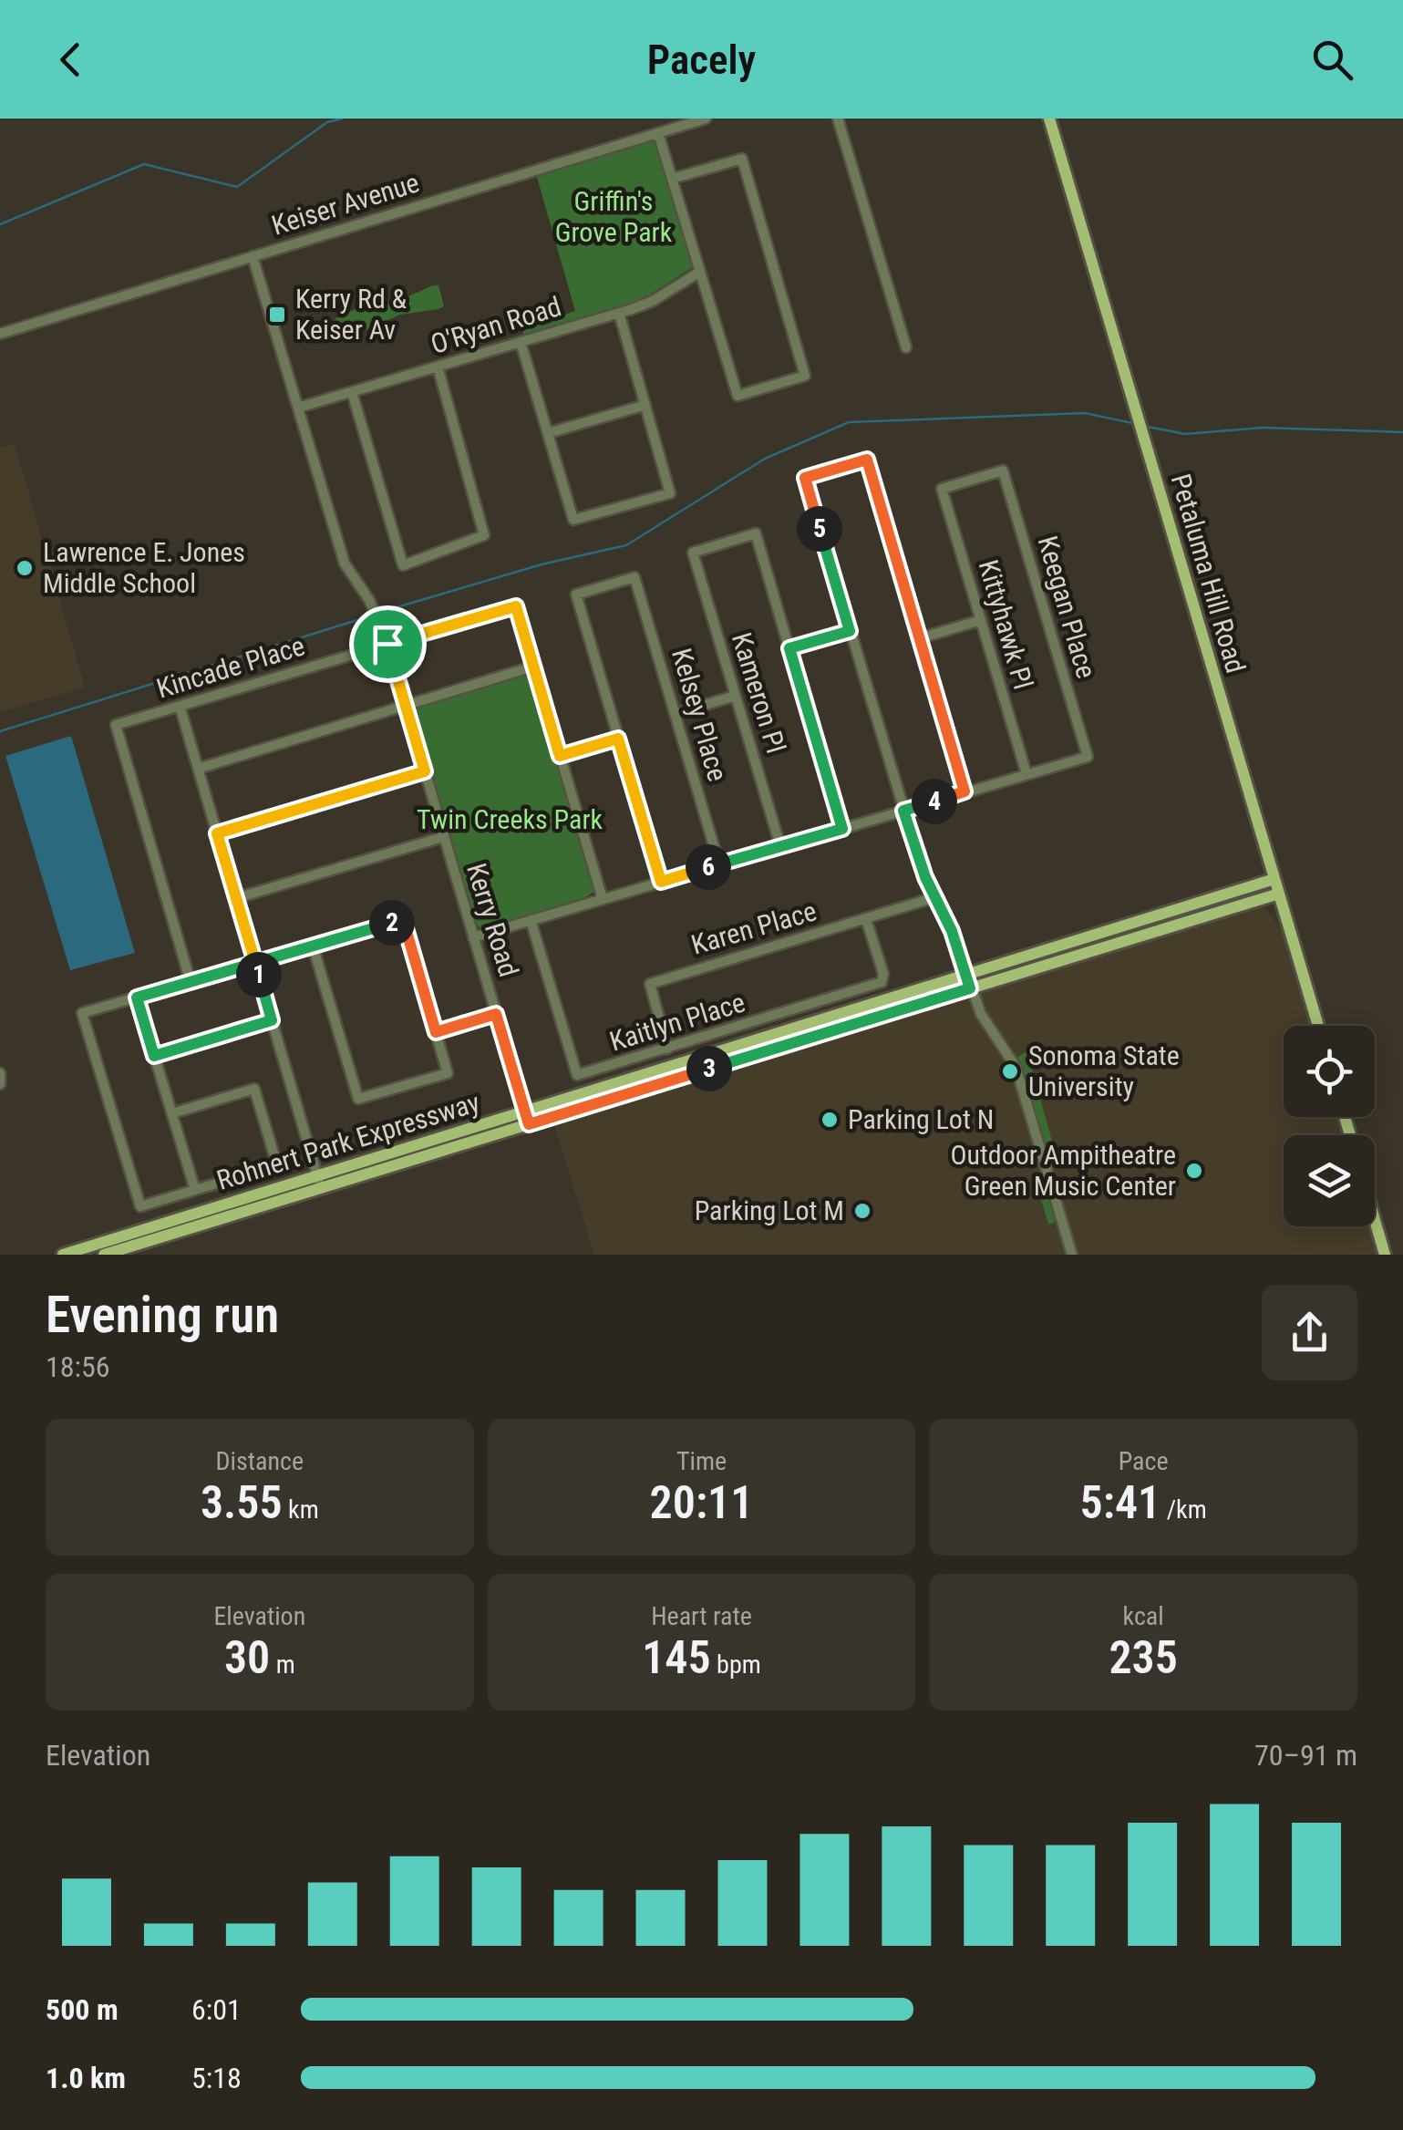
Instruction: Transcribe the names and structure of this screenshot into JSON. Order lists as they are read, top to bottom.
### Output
{
  "streets": {
    "main road": ["Petaluma Hill Road", "Rohnert Park Expressway"],
    "street": [
      "Keiser Avenue",
      "O'Ryan Road",
      "Keegan Place",
      "Kittyhawk Pl",
      "Kincade Place",
      "Kameron Pl",
      "Kelsey Place",
      "Kerry Road",
      "Karen Place",
      "Kaitlyn Place"
    ]
  },
  "crossings": [
    ["O'Ryan Road", "Kerry Road"],
    ["Petaluma Hill Road", "Rohnert Park Expressway"],
    ["Keegan Place", "Kittyhawk Pl"],
    ["Kincade Place", "Kerry Road"],
    ["Kerry Road", "Rohnert Park Expressway"],
    ["Karen Place", "Kaitlyn Place"]
  ],
  "parks": ["Griffin's Grove Park", "Twin Creeks Park"],
  "places": {
    "transit": ["Kerry Rd & Keiser Av"],
    "other": [
      "Lawrence E. Jones Middle School",
      "Sonoma State University",
      "Parking Lot N",
      "Outdoor Ampitheatre Green Music Center",
      "Parking Lot M"
    ]
  },
  "page": {
    "header": "Pacely",
    "pins": [
      "5",
      "4",
      "6",
      "2",
      "1",
      "3"
    ],
    "heading": ["Evening run", "18:56"],
    "stats": [
      ["Distance", "3.55 km"],
      ["Time", "20:11"],
      ["Pace", "5:41 /km"],
      ["Elevation", "30 m"],
      ["Heart rate", "145 bpm"],
      ["kcal", "235"]
    ],
    "chart": ["Elevation", "70–91 m"],
    "list": [
      {
        "name": "500 m",
        "note": "6:01"
      },
      {
        "name": "1.0 km",
        "note": "5:18"
      }
    ]
  }
}
